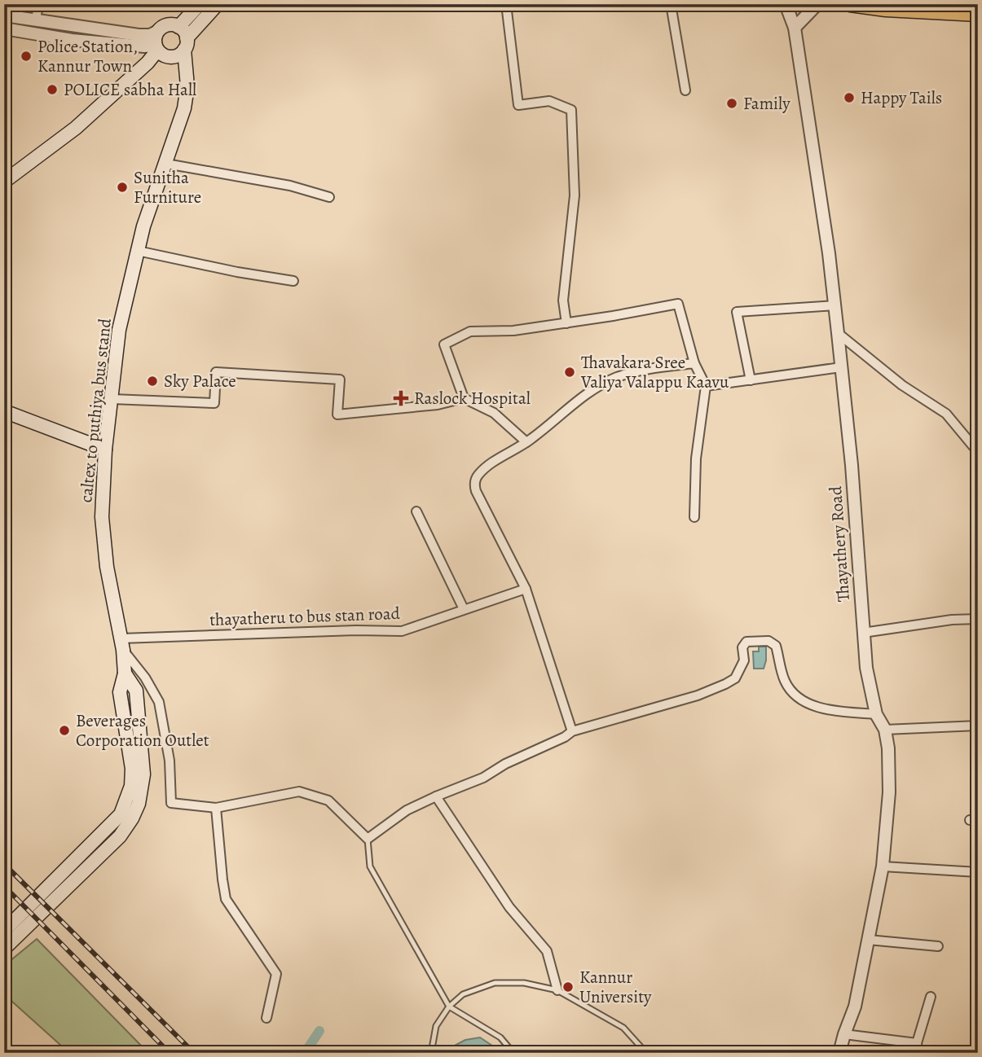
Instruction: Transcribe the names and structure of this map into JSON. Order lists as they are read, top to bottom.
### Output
{
  "streets": {
    "main road": ["caltex to puthiya bus stand"],
    "street": ["Thayathery Road", "thayatheru to bus stan road"]
  },
  "crossings": [
    ["caltex to puthiya bus stand", "thayatheru to bus stan road"]
  ],
  "places": {
    "other": [
      "Police Station, Kannur Town",
      "POLICE sabha Hall",
      "Happy Tails",
      "Family",
      "Sunitha Furniture",
      "Thavakara Sree Valiya Valappu Kaavu",
      "Sky Palace",
      "Beverages Corporation Outlet",
      "Kannur University"
    ],
    "health": ["Raslock Hospital"]
  }
}
